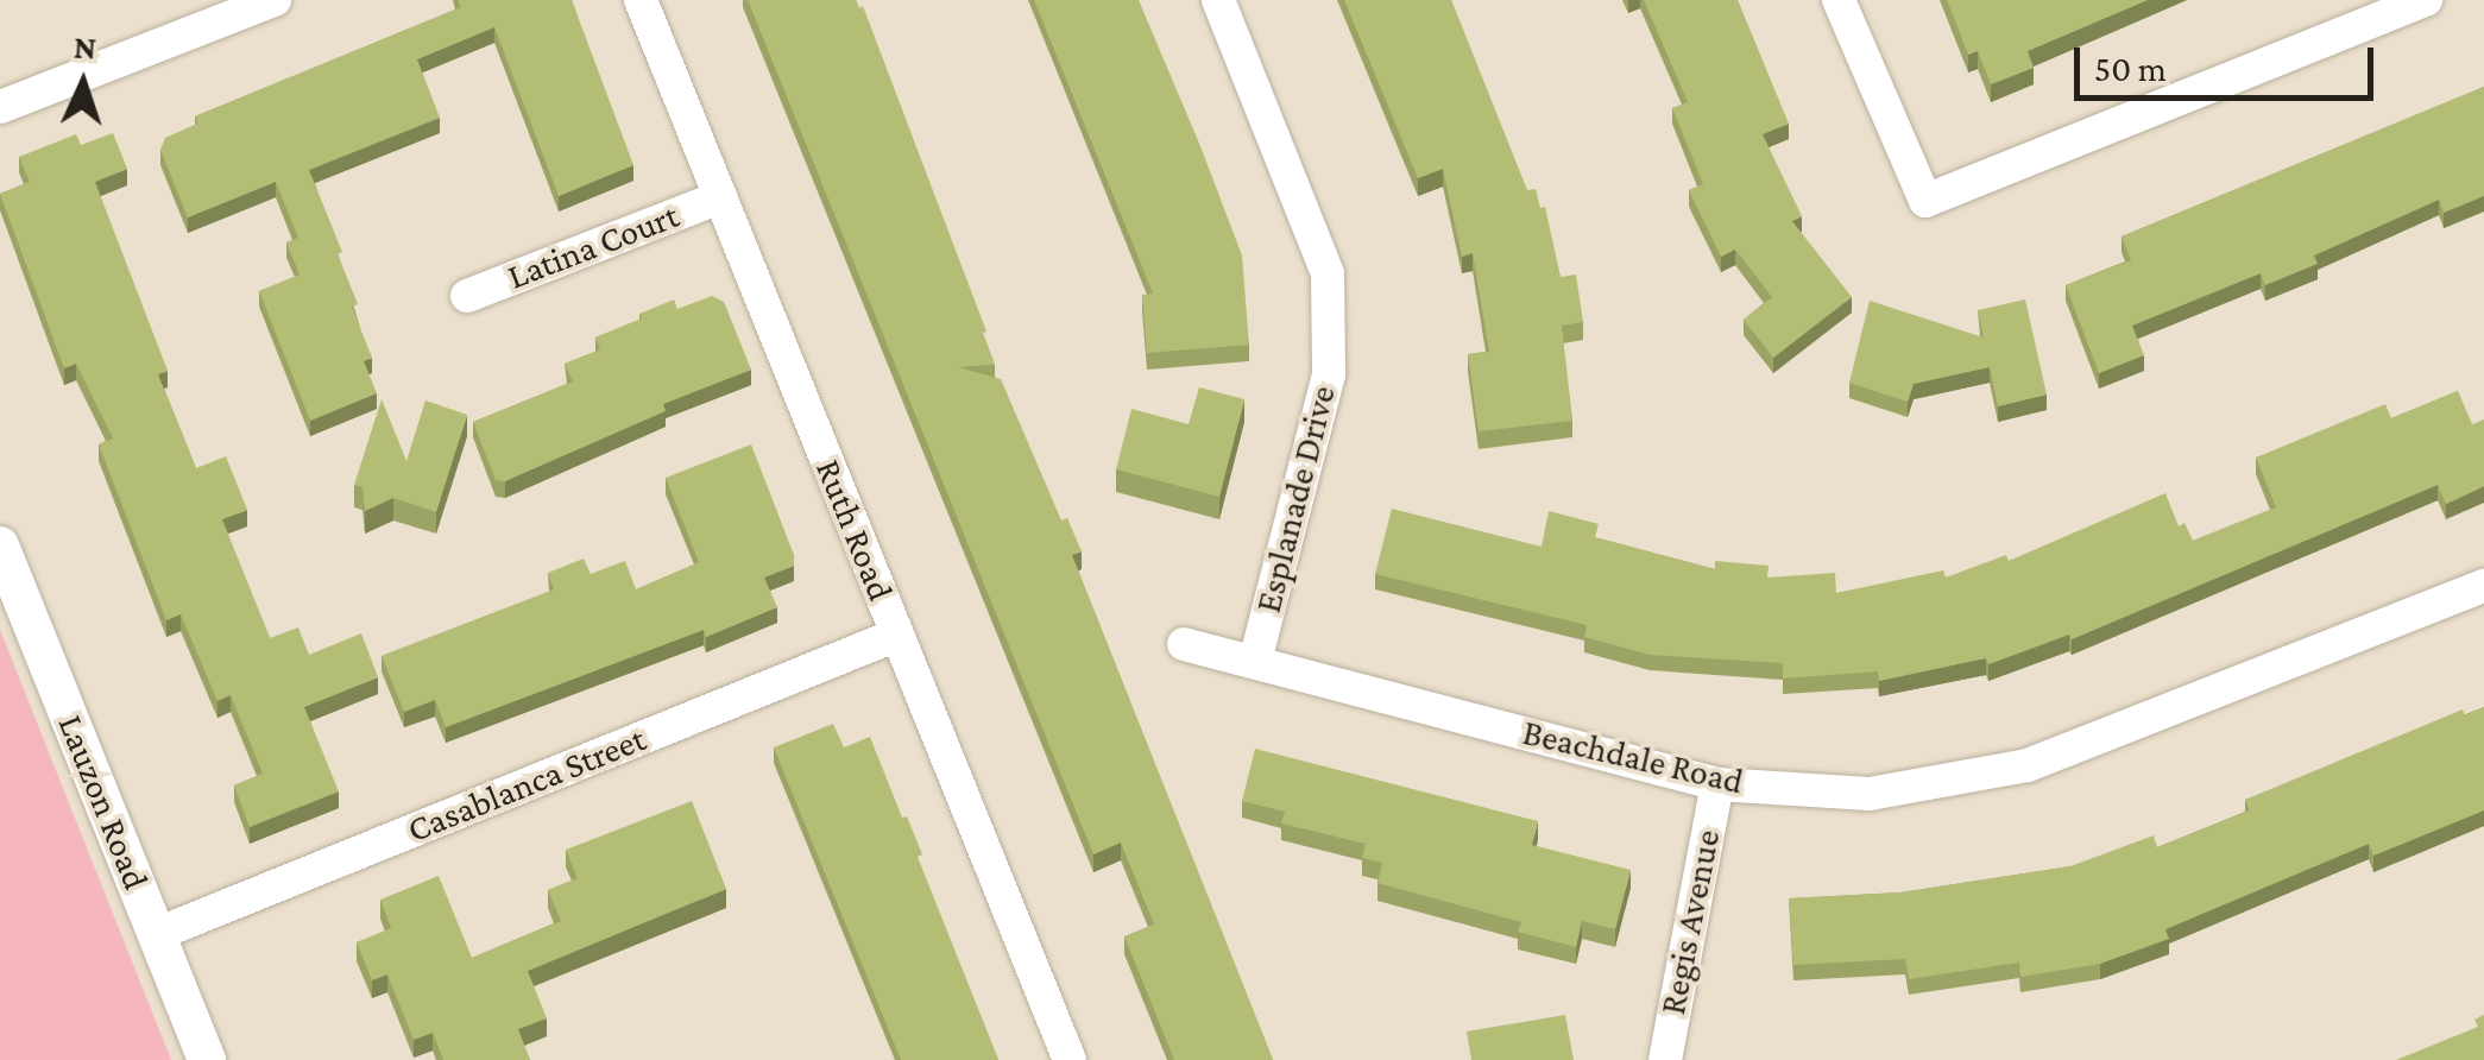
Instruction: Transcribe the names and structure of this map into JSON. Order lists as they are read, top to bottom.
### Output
{
  "streets": {
    "street": [
      "Latina Court",
      "Esplanade Drive",
      "Ruth Road",
      "Beachdale Road",
      "Casablanca Street",
      "Lauzon Road",
      "Regis Avenue"
    ]
  },
  "crossings": [
    ["Latina Court", "Ruth Road"],
    ["Esplanade Drive", "Beachdale Road"],
    ["Ruth Road", "Casablanca Street"],
    ["Beachdale Road", "Regis Avenue"],
    ["Casablanca Street", "Lauzon Road"]
  ],
  "scale_bar": "50 m",
  "north": "top"
}
